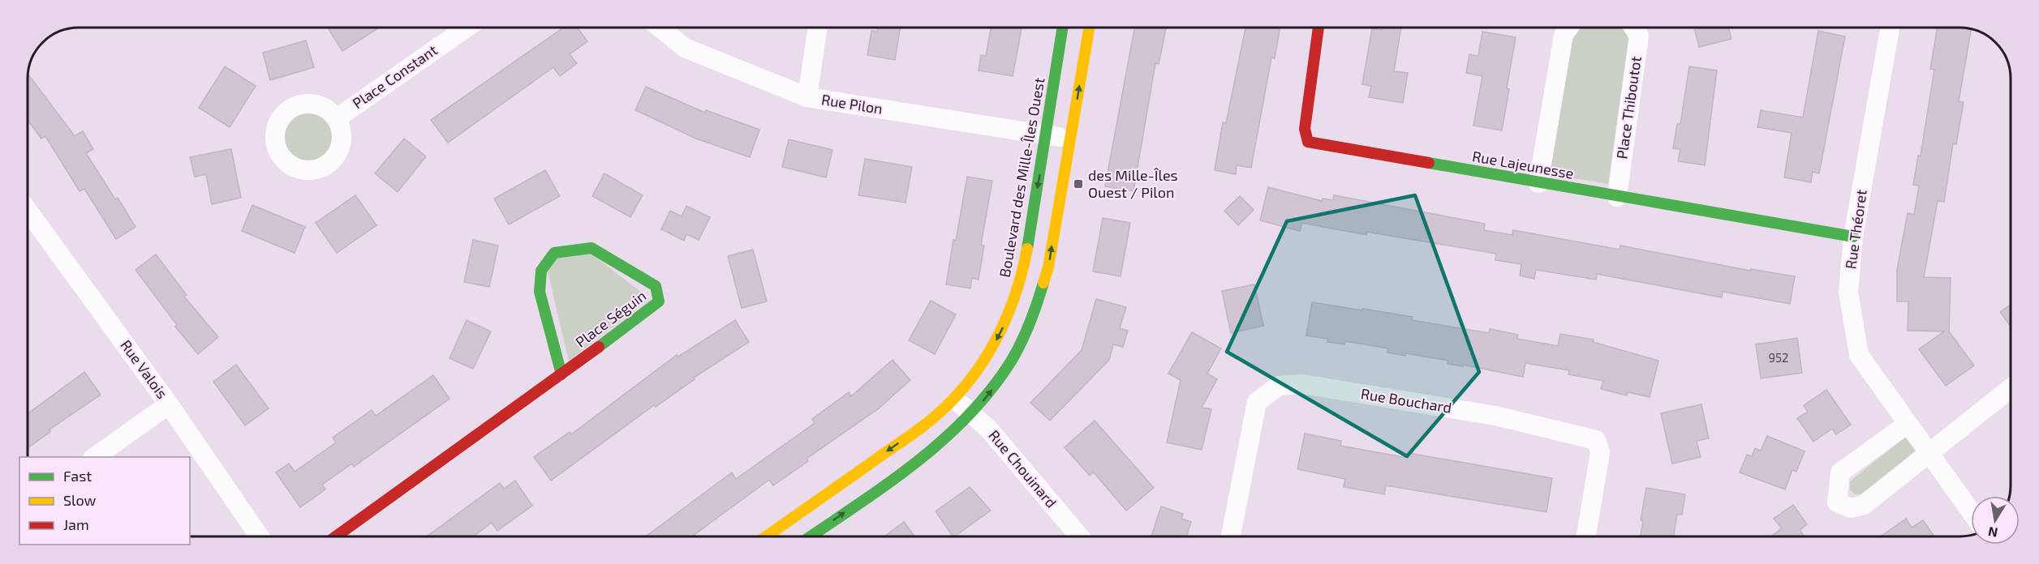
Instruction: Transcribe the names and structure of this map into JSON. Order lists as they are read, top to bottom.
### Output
{
  "streets": {
    "street": [
      "Place Constant",
      "Rue Pilon",
      "Place Thiboutot",
      "Rue Lajeunesse",
      "Boulevard des Mille-Îles Ouest",
      "Rue Théoret",
      "Place Séguin",
      "Rue Valois",
      "Rue Bouchard",
      "Rue Chouinard"
    ]
  },
  "crossings": [
    ["Rue Pilon", "Boulevard des Mille-Îles Ouest"],
    ["Place Thiboutot", "Rue Lajeunesse"],
    ["Rue Lajeunesse", "Rue Théoret"],
    ["Boulevard des Mille-Îles Ouest", "Rue Chouinard"]
  ],
  "places": {
    "transit": ["des Mille-Îles Ouest / Pilon"]
  },
  "house_numbers": ["952"],
  "legend": ["Fast", "Slow", "Jam"],
  "north": "bottom"
}
